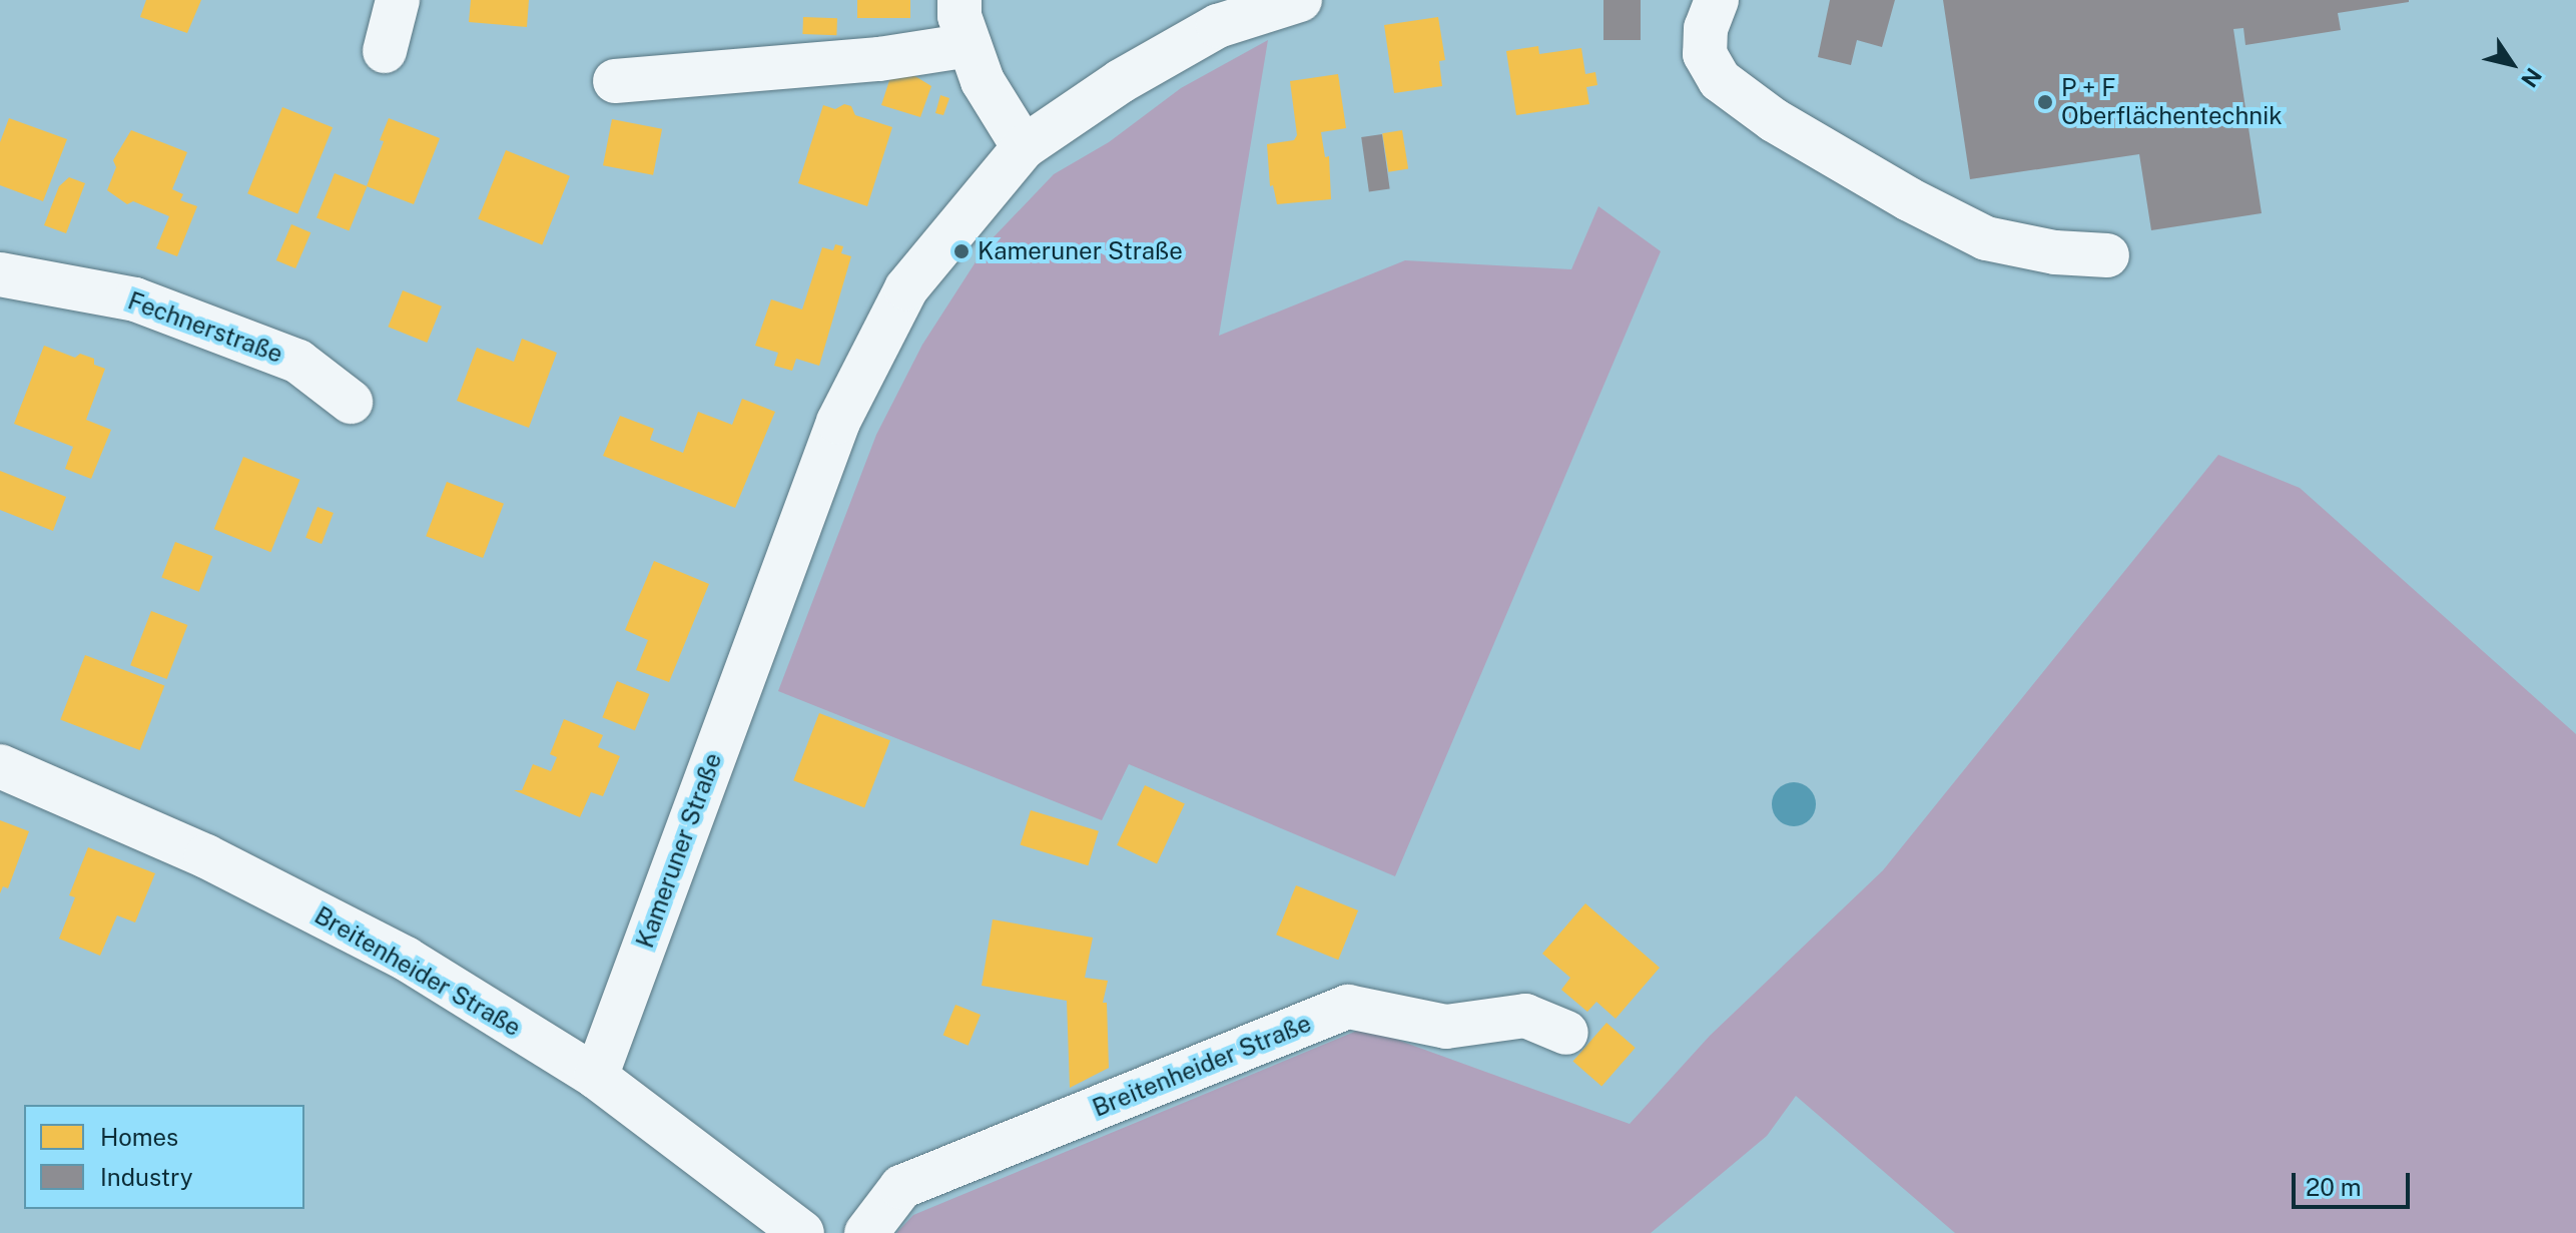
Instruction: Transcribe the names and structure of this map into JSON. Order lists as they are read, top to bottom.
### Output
{
  "streets": {
    "street": ["Fechnerstraße", "Kameruner Straße", "Breitenheider Straße"]
  },
  "crossings": [
    ["Kameruner Straße", "Breitenheider Straße"]
  ],
  "places": ["P + F Oberflächentechnik", "Kameruner Straße"],
  "legend": ["Homes", "Industry"],
  "scale_bar": "20 m",
  "north": "bottom right"
}
